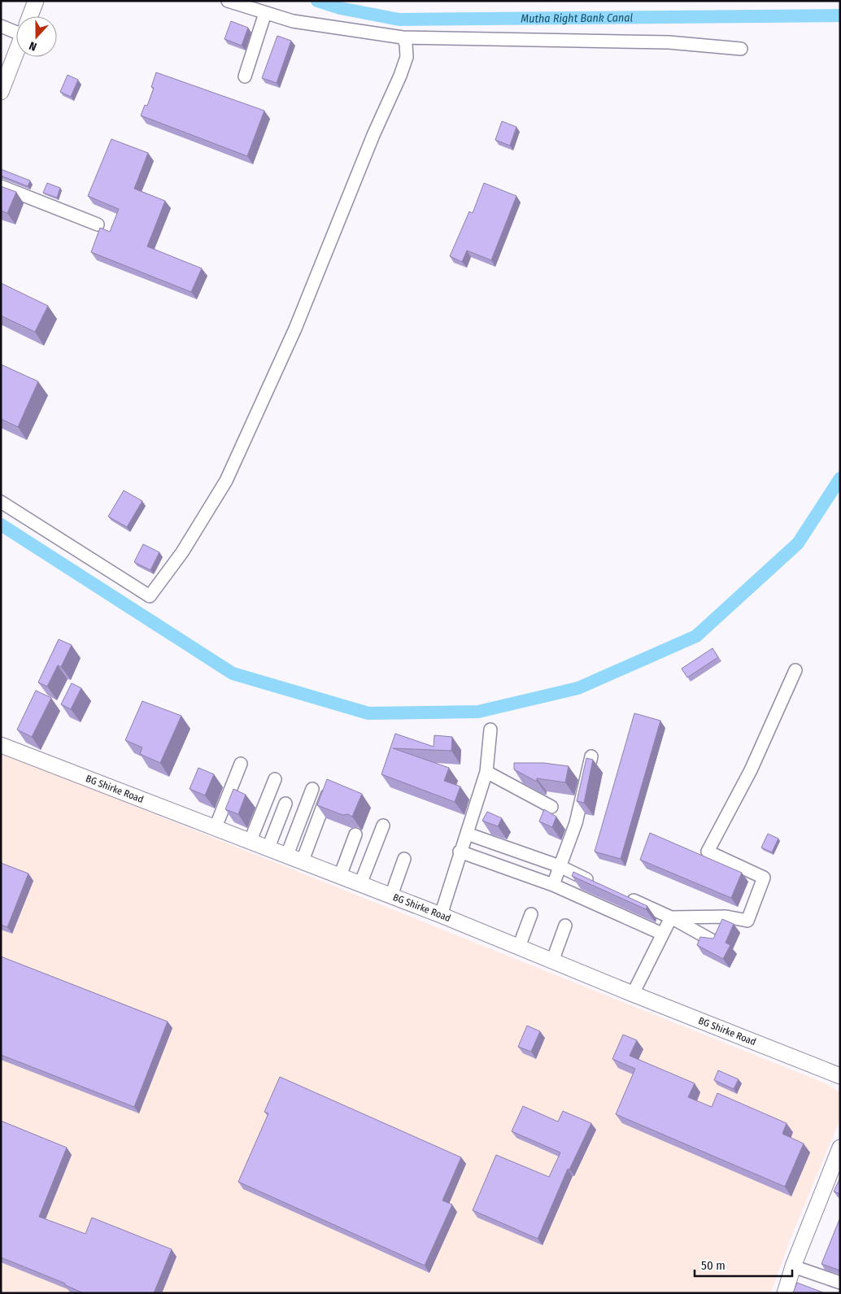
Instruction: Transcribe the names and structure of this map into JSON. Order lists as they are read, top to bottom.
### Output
{
  "streets": {
    "street": ["BG Shirke Road"]
  },
  "water": ["Mutha Right Bank Canal"],
  "scale_bar": "50 m",
  "north": "bottom"
}
